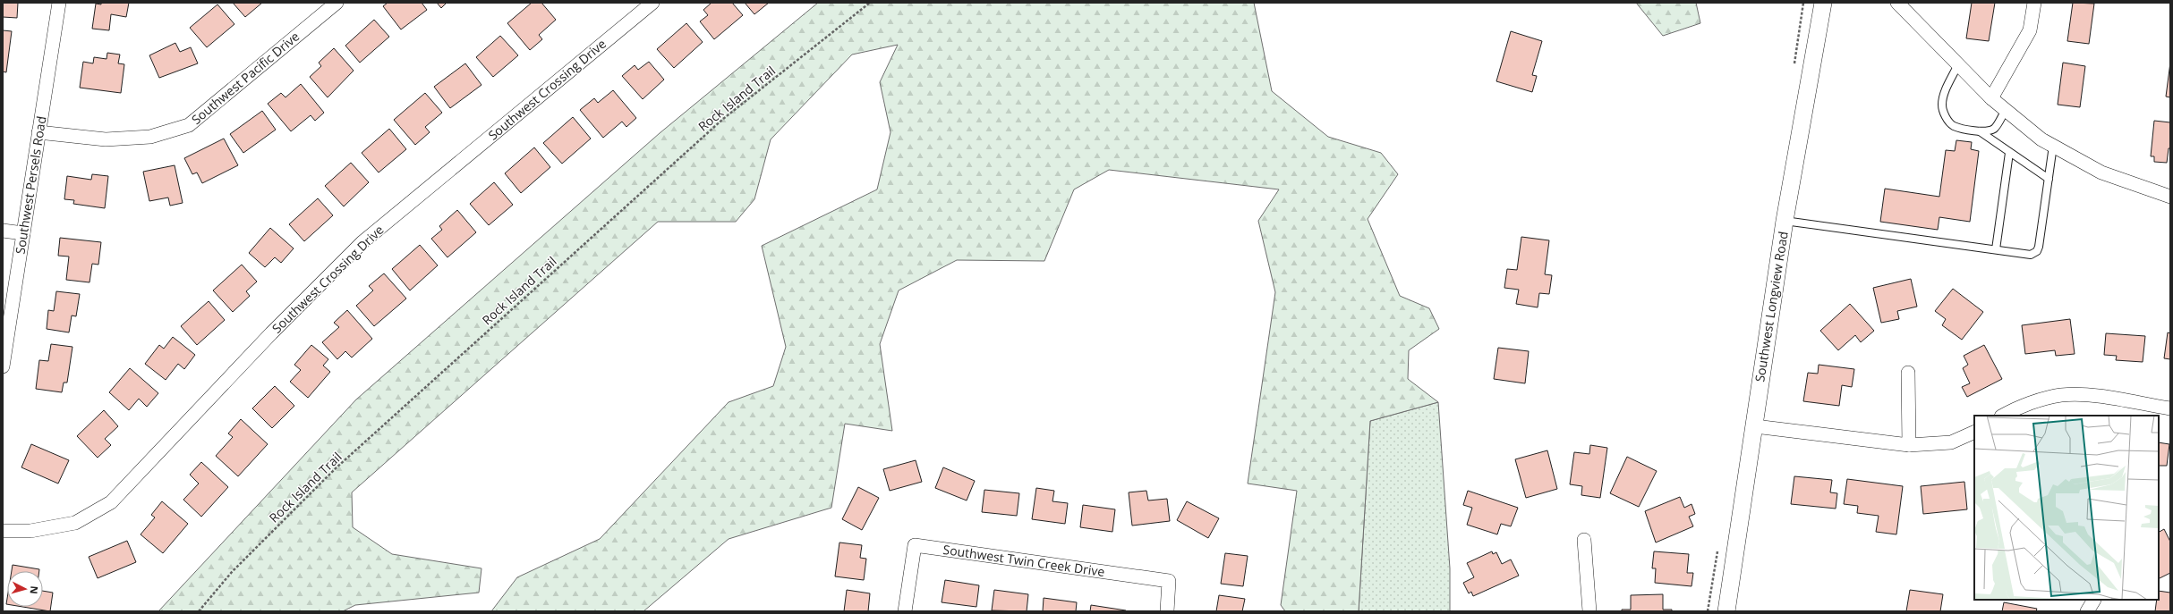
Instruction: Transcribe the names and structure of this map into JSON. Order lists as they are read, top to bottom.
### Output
{
  "streets": {
    "street": [
      "Southwest Pacific Drive",
      "Southwest Crossing Drive",
      "Southwest Persels Road",
      "Southwest Longview Road",
      "Southwest Twin Creek Drive"
    ],
    "path": ["Rock Island Trail"]
  },
  "crossings": [
    ["Southwest Pacific Drive", "Southwest Persels Road"]
  ],
  "north": "right"
}
